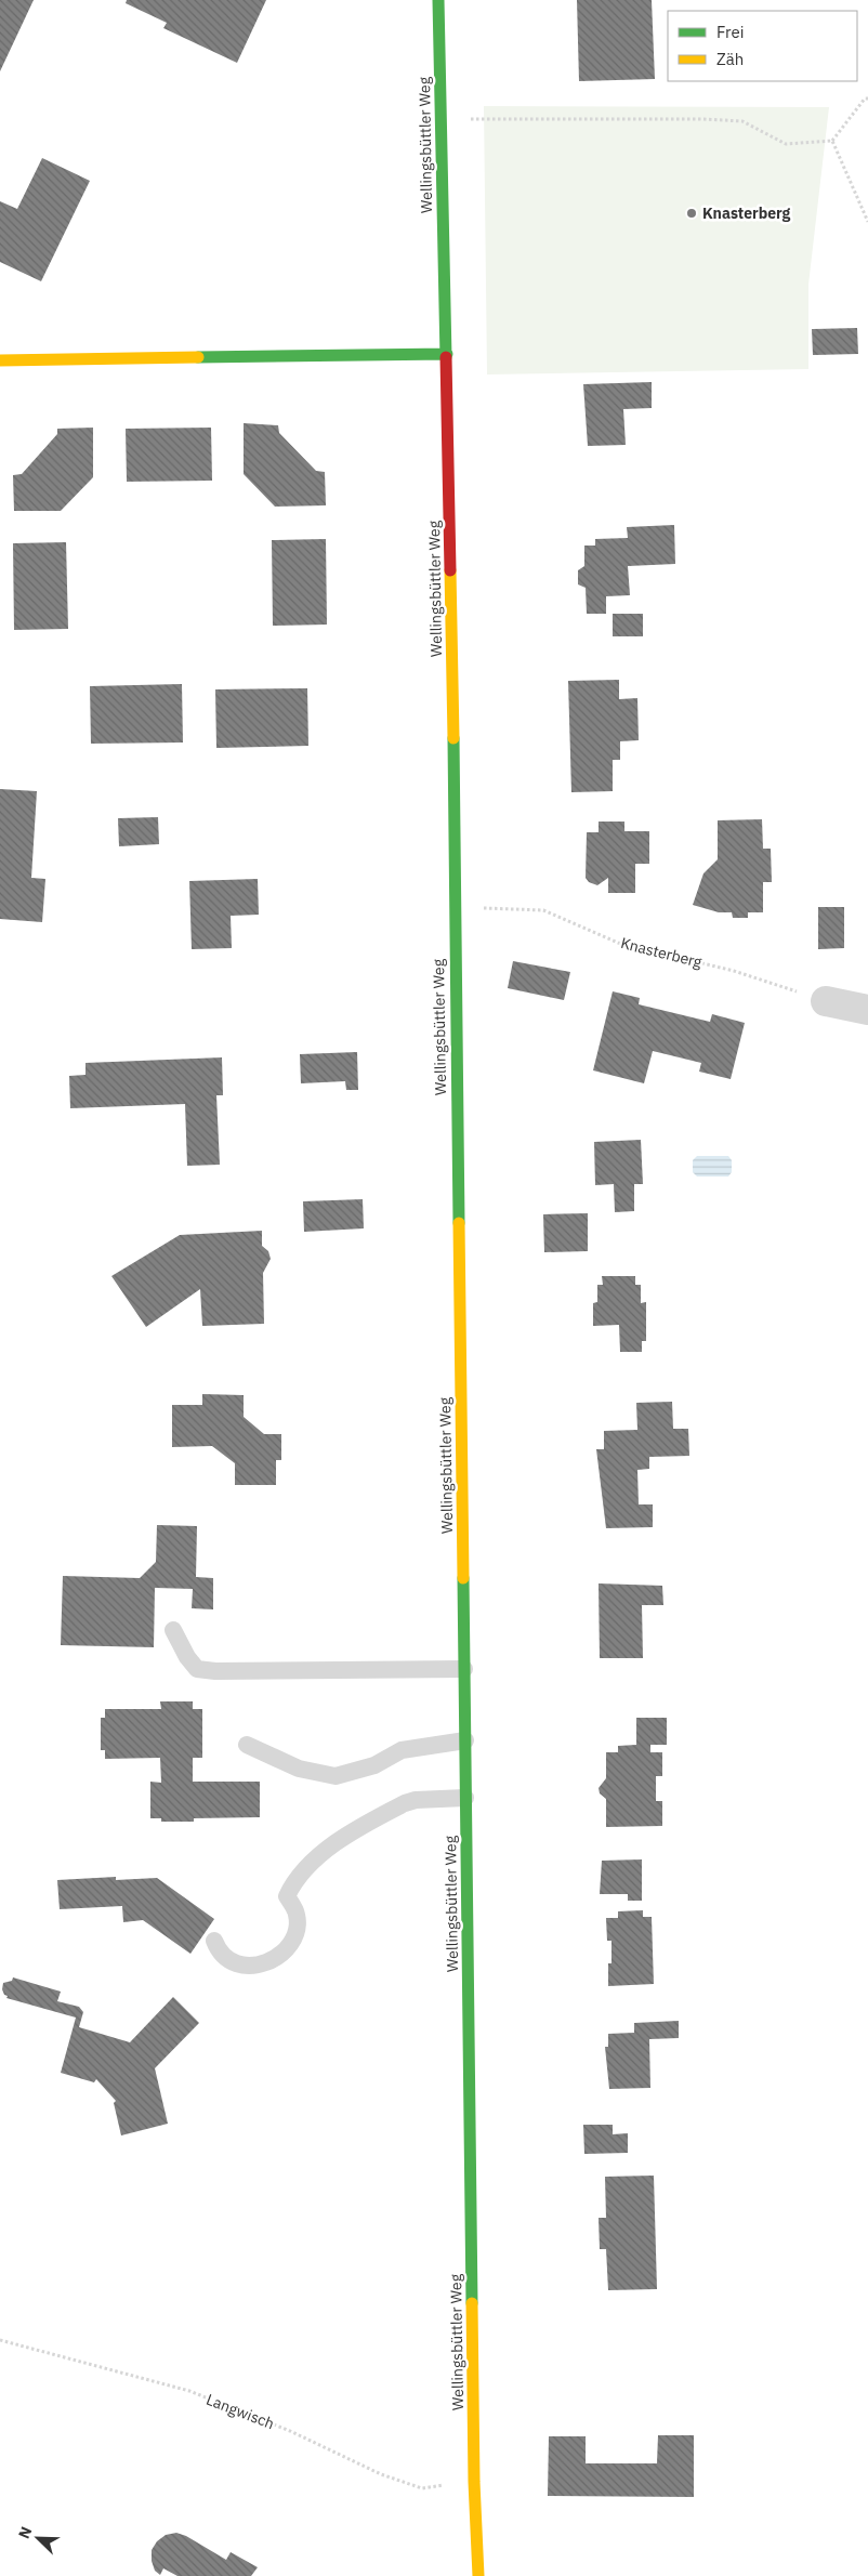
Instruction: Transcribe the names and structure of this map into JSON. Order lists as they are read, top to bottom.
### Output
{
  "streets": {
    "main road": ["Wellingsbüttler Weg"],
    "path": ["Knasterberg", "Langwisch"]
  },
  "crossings": [
    ["Wellingsbüttler Weg", "Knasterberg"],
    ["Wellingsbüttler Weg", "Langwisch"]
  ],
  "places": ["Knasterberg"],
  "legend": ["Frei", "Zäh"],
  "north": "top left"
}
